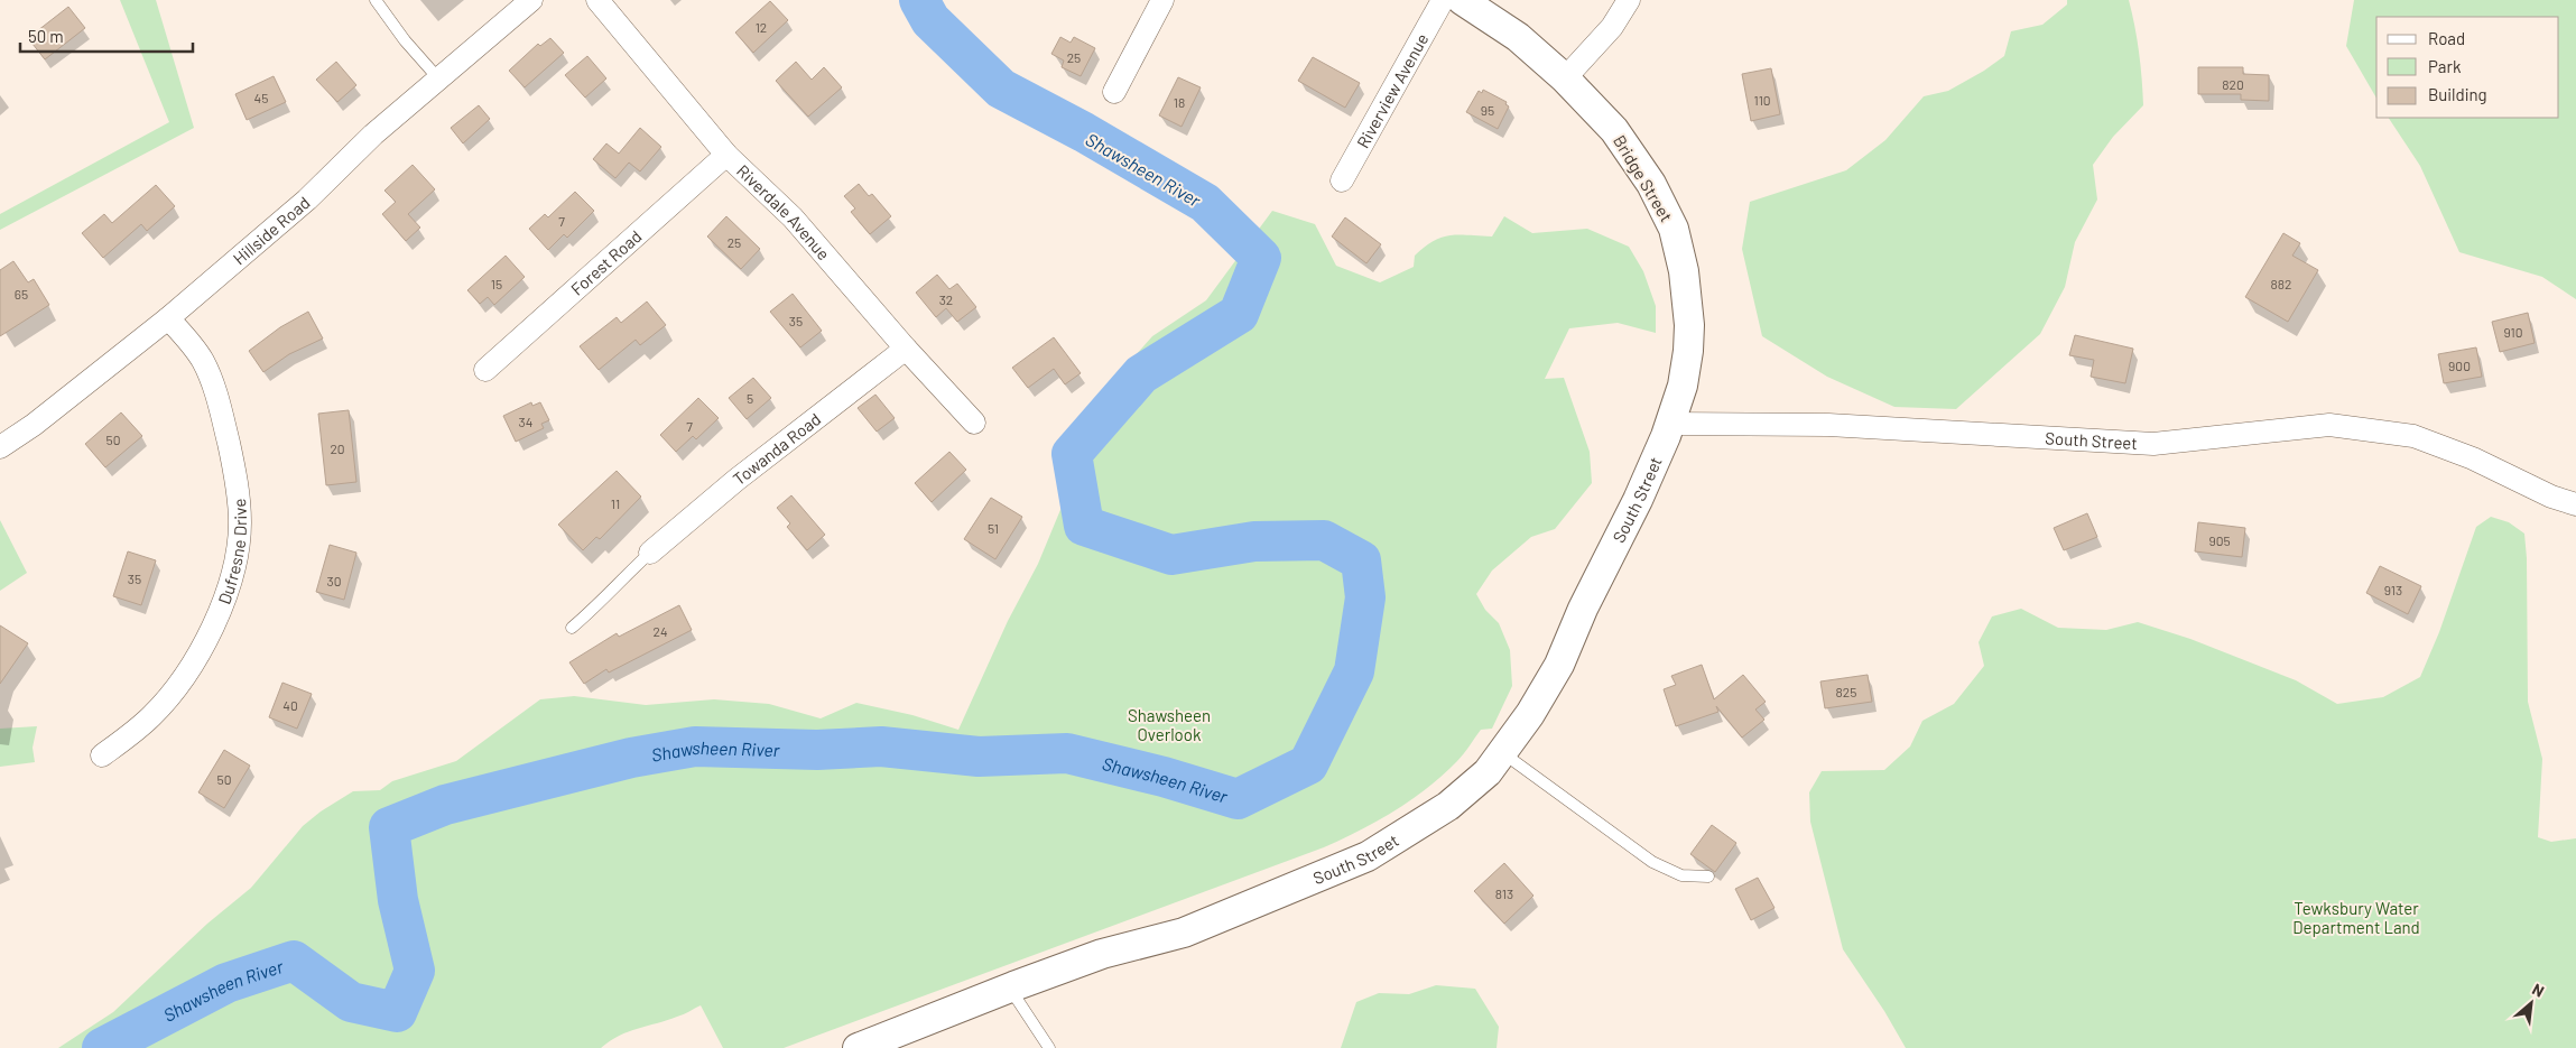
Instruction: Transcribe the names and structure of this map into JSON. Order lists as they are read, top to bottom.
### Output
{
  "streets": {
    "street": [
      "Riverview Avenue",
      "Bridge Street",
      "Riverdale Avenue",
      "Hillside Road",
      "Forest Road",
      "South Street",
      "Towanda Road",
      "Dufresne Drive"
    ]
  },
  "crossings": [
    ["Bridge Street", "South Street"],
    ["Riverdale Avenue", "Forest Road"],
    ["Riverdale Avenue", "Towanda Road"],
    ["Hillside Road", "Dufresne Drive"]
  ],
  "water": ["Shawsheen River"],
  "parks": ["Shawsheen Overlook", "Tewksbury Water Department Land"],
  "house_numbers": [
    "12",
    "25",
    "820",
    "45",
    "110",
    "18",
    "95",
    "7",
    "25",
    "15",
    "882",
    "65",
    "32",
    "35",
    "910",
    "900",
    "5",
    "34",
    "7",
    "50",
    "20",
    "11",
    "51",
    "905",
    "35",
    "30",
    "913",
    "24",
    "825",
    "40",
    "50",
    "813"
  ],
  "legend": ["Road", "Park", "Building"],
  "scale_bar": "50 m",
  "north": "top right"
}
